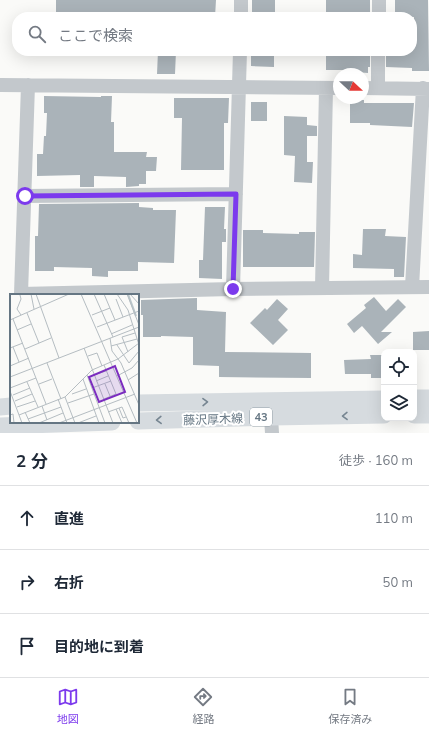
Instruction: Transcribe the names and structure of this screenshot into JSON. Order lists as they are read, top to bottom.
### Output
{
  "streets": {
    "main road": ["43", "藤沢厚木線"]
  },
  "north": "right",
  "page": {
    "search": "ここで検索",
    "heading": ["2 分", "徒歩 · 160 m"],
    "list": [
      ["直進", "110 m"],
      ["右折", "50 m"],
      "目的地に到着"
    ],
    "nav": ["地図", "経路", "保存済み"]
  }
}
